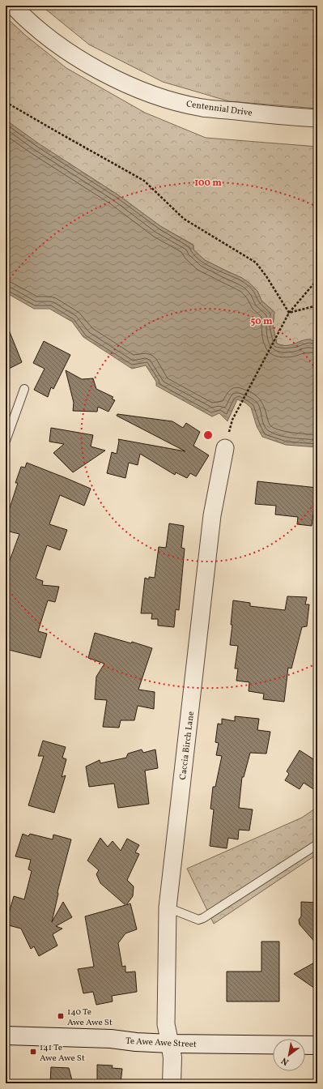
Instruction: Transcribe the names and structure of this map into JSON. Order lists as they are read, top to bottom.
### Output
{
  "streets": {
    "main road": ["Te Awe Awe Street"],
    "street": ["Centennial Drive", "Caccia Birch Lane"]
  },
  "crossings": [
    ["Caccia Birch Lane", "Te Awe Awe Street"]
  ],
  "places": {
    "transit": ["140 Te Awe Awe St", "141 Te Awe Awe St"]
  },
  "north": "bottom left",
  "rings": ["100 m", "50 m"]
}
